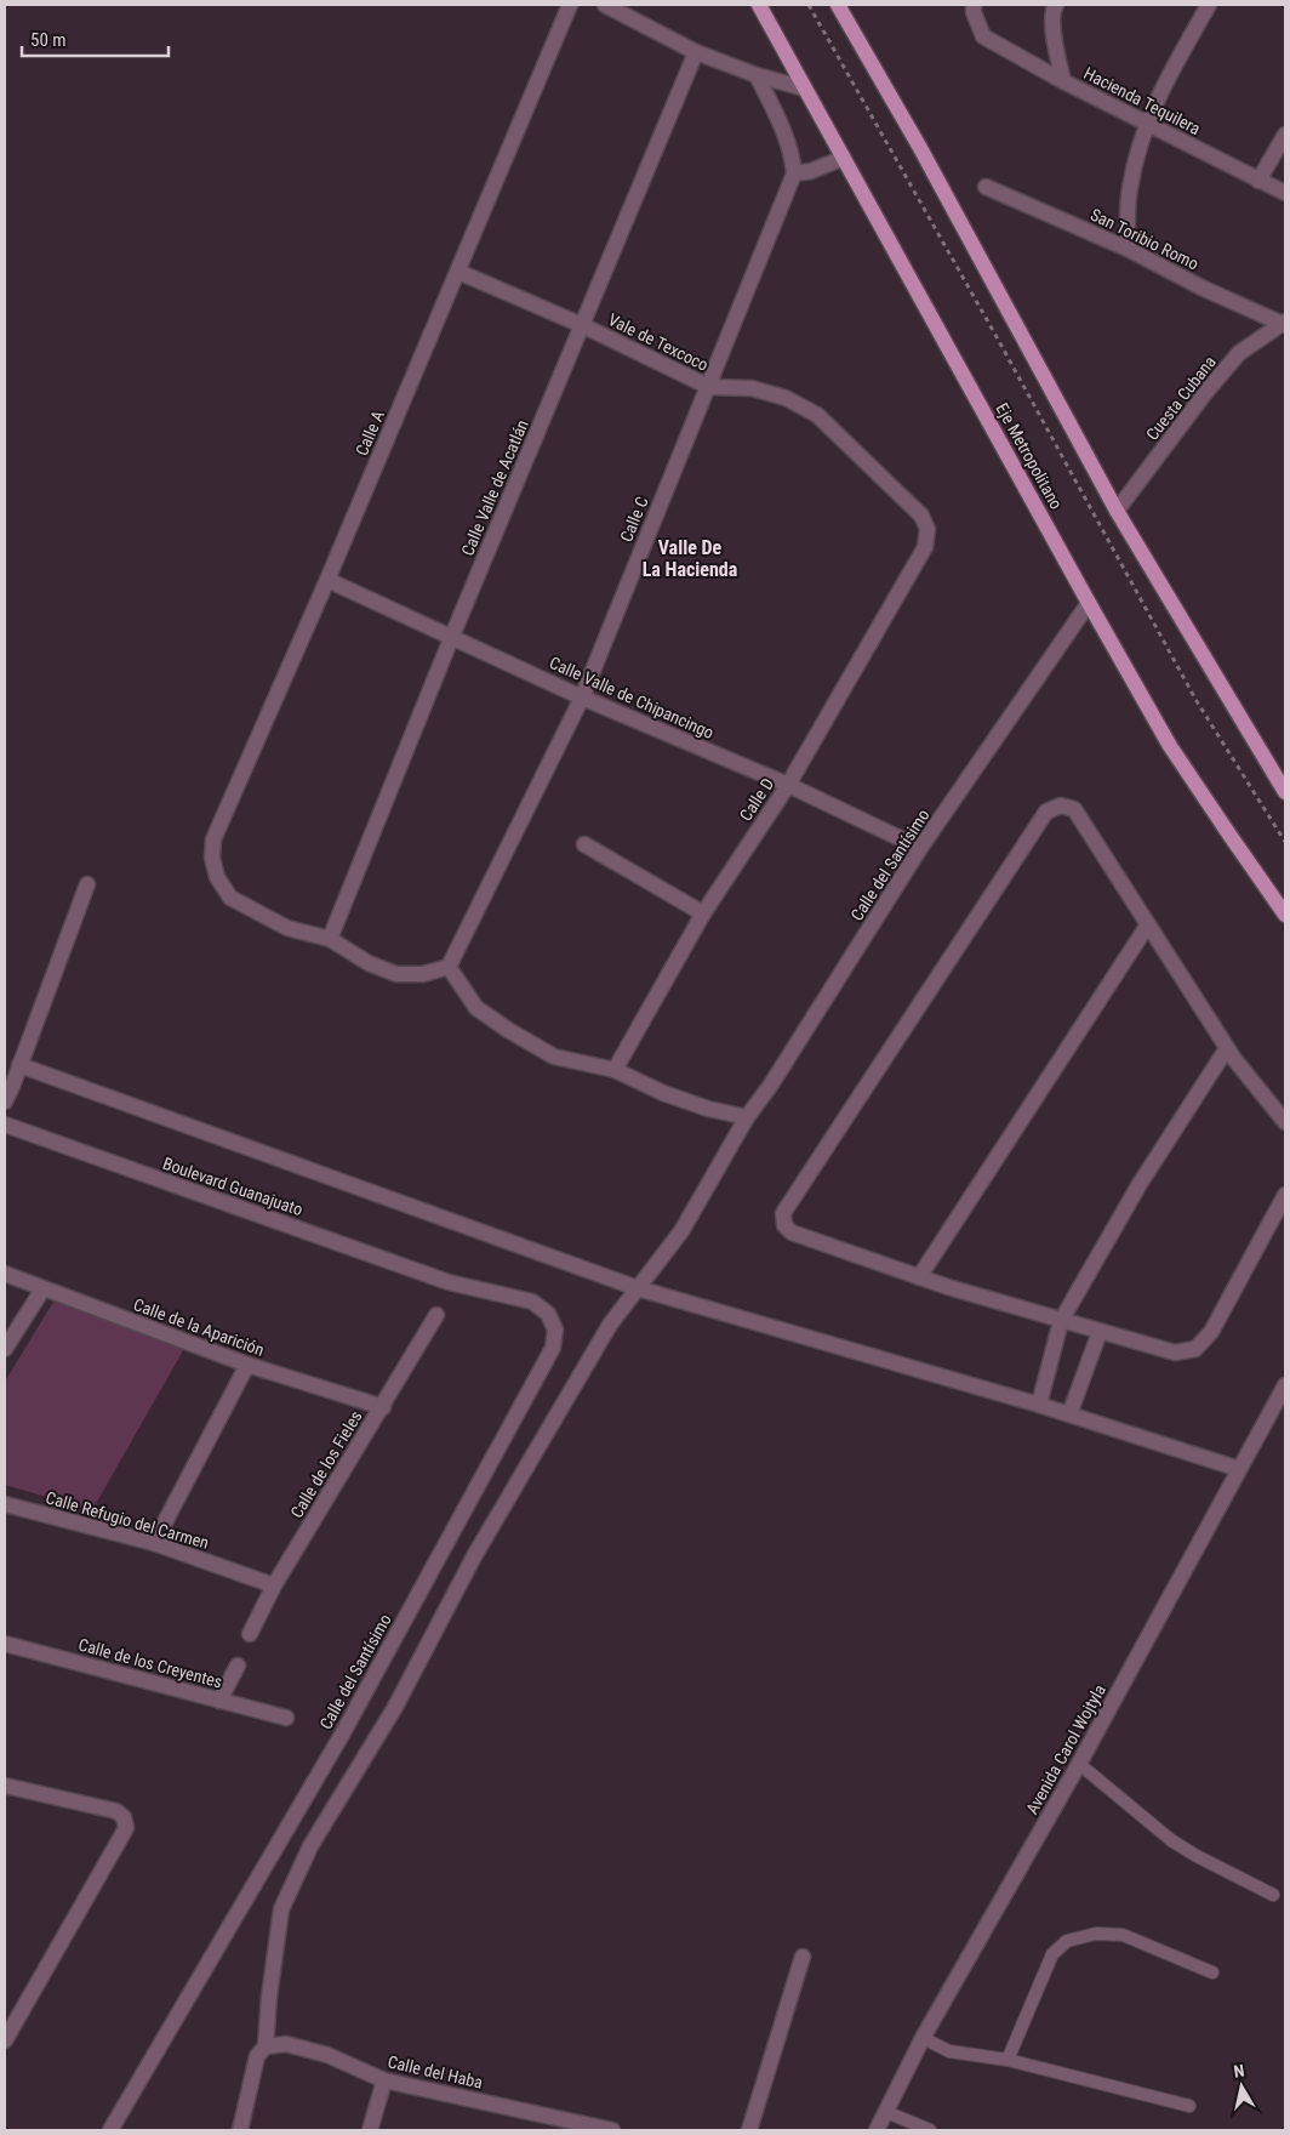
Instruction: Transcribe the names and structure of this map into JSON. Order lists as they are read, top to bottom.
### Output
{
  "streets": {
    "main road": ["Eje Metropolitano"],
    "street": [
      "Hacienda Tequilera",
      "San Toribio Romo",
      "Vale de Texcoco",
      "Cuesta Cubana",
      "Calle A",
      "Calle Valle de Acatlán",
      "Calle C",
      "Calle Valle de Chipancingo",
      "Calle D",
      "Calle del Santísimo",
      "Boulevard Guanajuato",
      "Calle de la Aparición",
      "Calle de los Fieles",
      "Calle Refugio del Carmen",
      "Calle de los Creyentes",
      "Avenida Carol Wojtyla",
      "Calle del Haba"
    ]
  },
  "crossings": [
    ["San Toribio Romo", "Cuesta Cubana"],
    ["Vale de Texcoco", "Calle A"],
    ["Vale de Texcoco", "Calle Valle de Acatlán"],
    ["Vale de Texcoco", "Calle C"],
    ["Vale de Texcoco", "Calle D"],
    ["Calle A", "Calle Valle de Acatlán"],
    ["Calle A", "Calle Valle de Chipancingo"],
    ["Eje Metropolitano", "Calle del Santísimo"],
    ["Calle Valle de Acatlán", "Calle Valle de Chipancingo"],
    ["Calle C", "Calle Valle de Chipancingo"],
    ["Calle Valle de Chipancingo", "Calle D"],
    ["Calle Valle de Chipancingo", "Calle del Santísimo"],
    ["Calle del Santísimo", "Boulevard Guanajuato"],
    ["Calle del Santísimo", "Calle del Haba"],
    ["Calle de la Aparición", "Calle de los Fieles"],
    ["Calle de los Fieles", "Calle Refugio del Carmen"]
  ],
  "districts": ["Valle De La Hacienda"],
  "scale_bar": "50 m",
  "north": "top"
}
